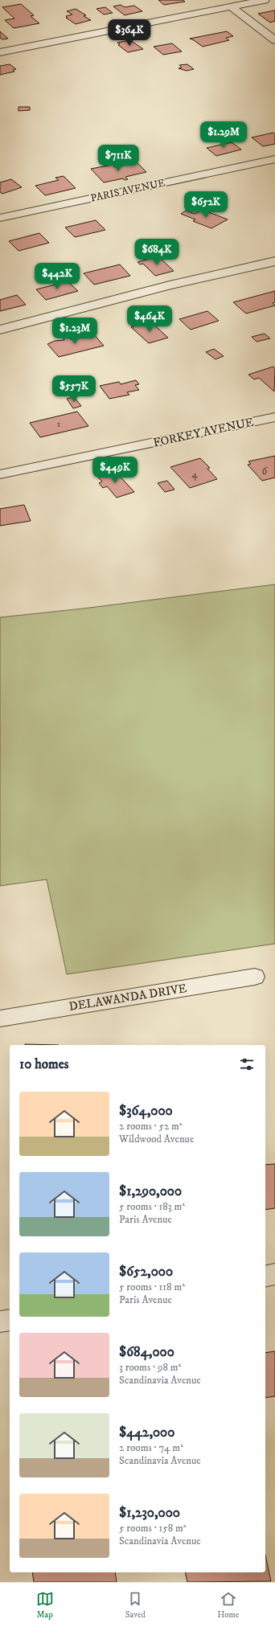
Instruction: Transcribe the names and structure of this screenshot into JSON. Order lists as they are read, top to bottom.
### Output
{
  "streets": {
    "street": ["PARIS AVENUE", "FORKEY AVENUE", "DELAWANDA DRIVE"]
  },
  "house_numbers": ["1", "6", "4"],
  "page": {
    "price": [
      "$364K",
      "$1.29M",
      "$711K",
      "$652K",
      "$684K",
      "$442K",
      "$464K",
      "$1.23M",
      "$557K",
      "$449K"
    ],
    "heading": "10 homes",
    "list": [
      {
        "name": "$364,000",
        "note": "2 rooms · 52 m² · Wildwood Avenue"
      },
      {
        "name": "$1,290,000",
        "note": "5 rooms · 183 m² · Paris Avenue"
      },
      {
        "name": "$652,000",
        "note": "5 rooms · 118 m² · Paris Avenue"
      },
      {
        "name": "$684,000",
        "note": "3 rooms · 98 m² · Scandinavia Avenue"
      },
      {
        "name": "$442,000",
        "note": "2 rooms · 74 m² · Scandinavia Avenue"
      },
      {
        "name": "$1,230,000",
        "note": "5 rooms · 158 m² · Scandinavia Avenue"
      }
    ],
    "tabs": ["Map", "Saved", "Home"]
  }
}
